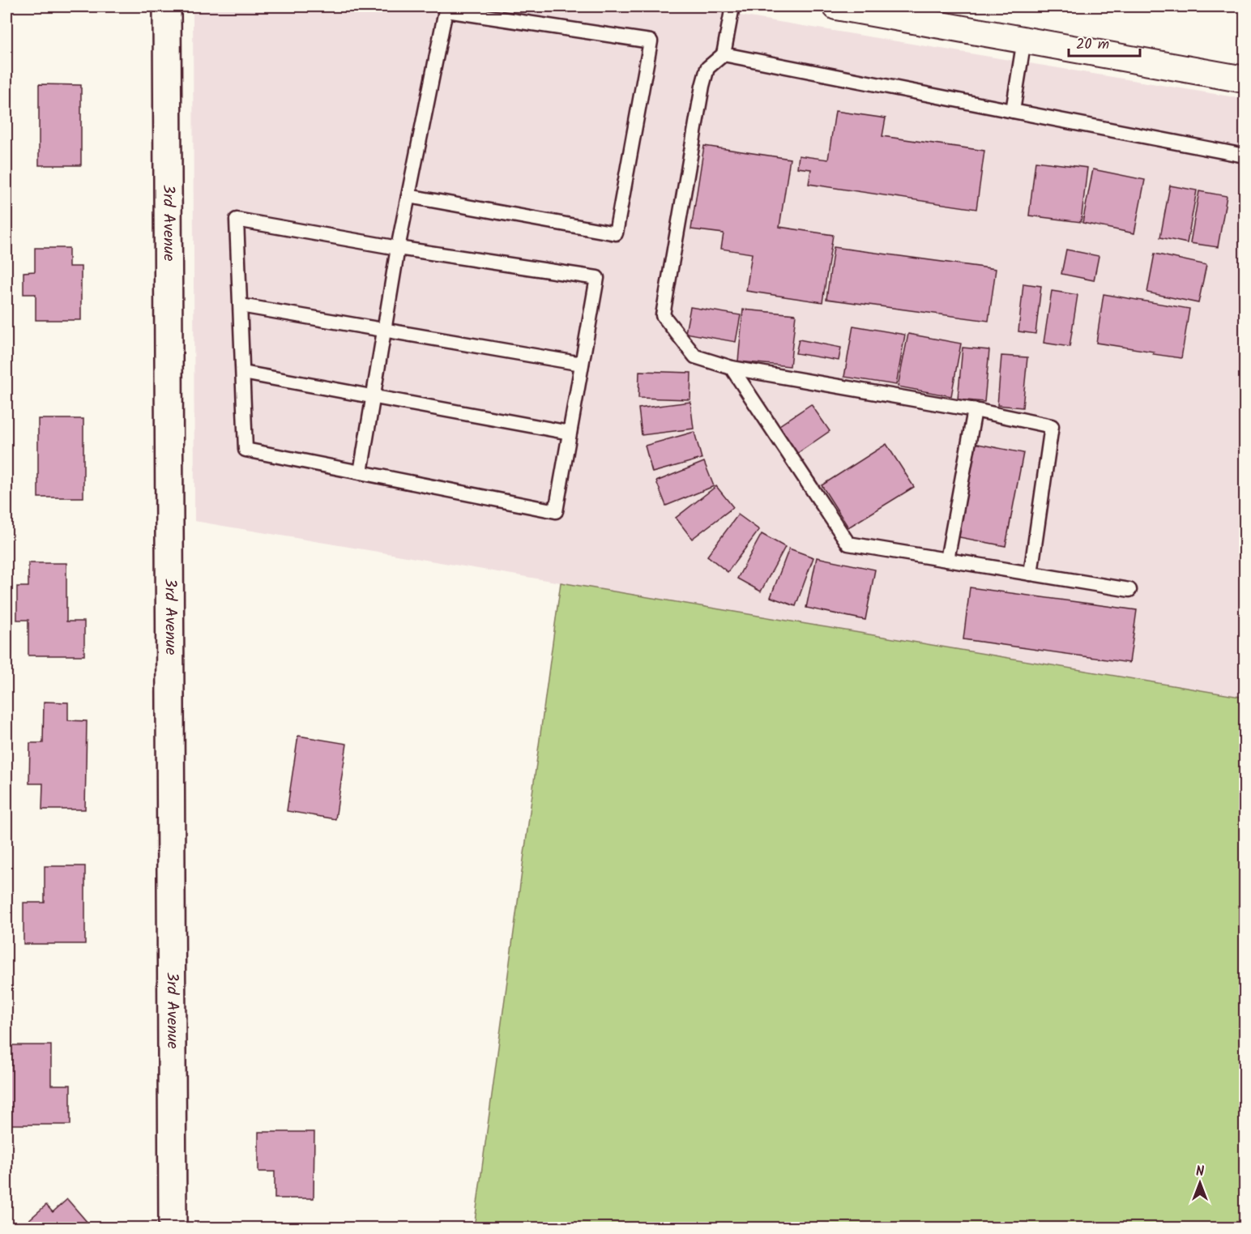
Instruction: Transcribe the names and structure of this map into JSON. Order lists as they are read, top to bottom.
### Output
{
  "streets": {
    "street": ["3rd Avenue"]
  },
  "scale_bar": "20 m",
  "north": "top"
}
